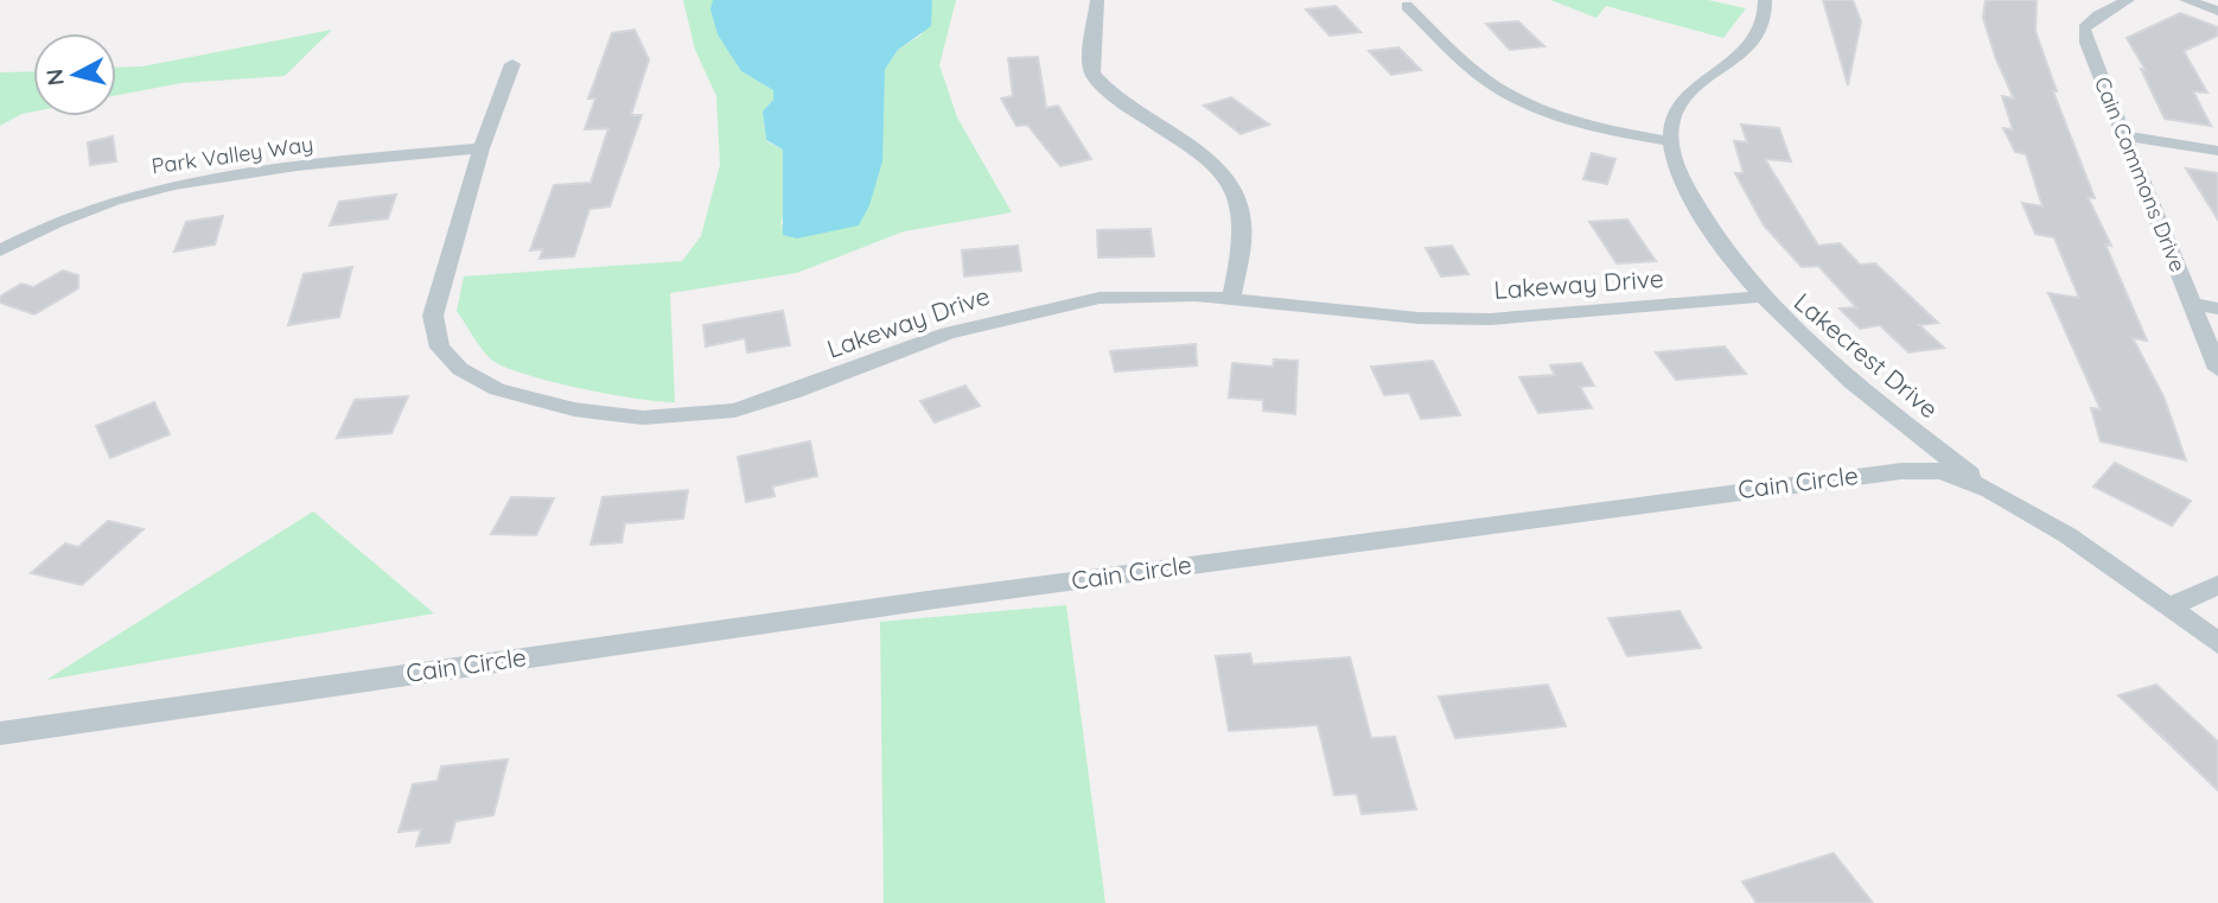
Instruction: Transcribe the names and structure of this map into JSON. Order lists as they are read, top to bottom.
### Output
{
  "streets": {
    "street": [
      "Park Valley Way",
      "Cain Commons Drive",
      "Lakeway Drive",
      "Lakecrest Drive",
      "Cain Circle"
    ]
  },
  "crossings": [
    ["Park Valley Way", "Lakeway Drive"],
    ["Lakeway Drive", "Lakecrest Drive"],
    ["Lakecrest Drive", "Cain Circle"]
  ],
  "north": "left"
}
